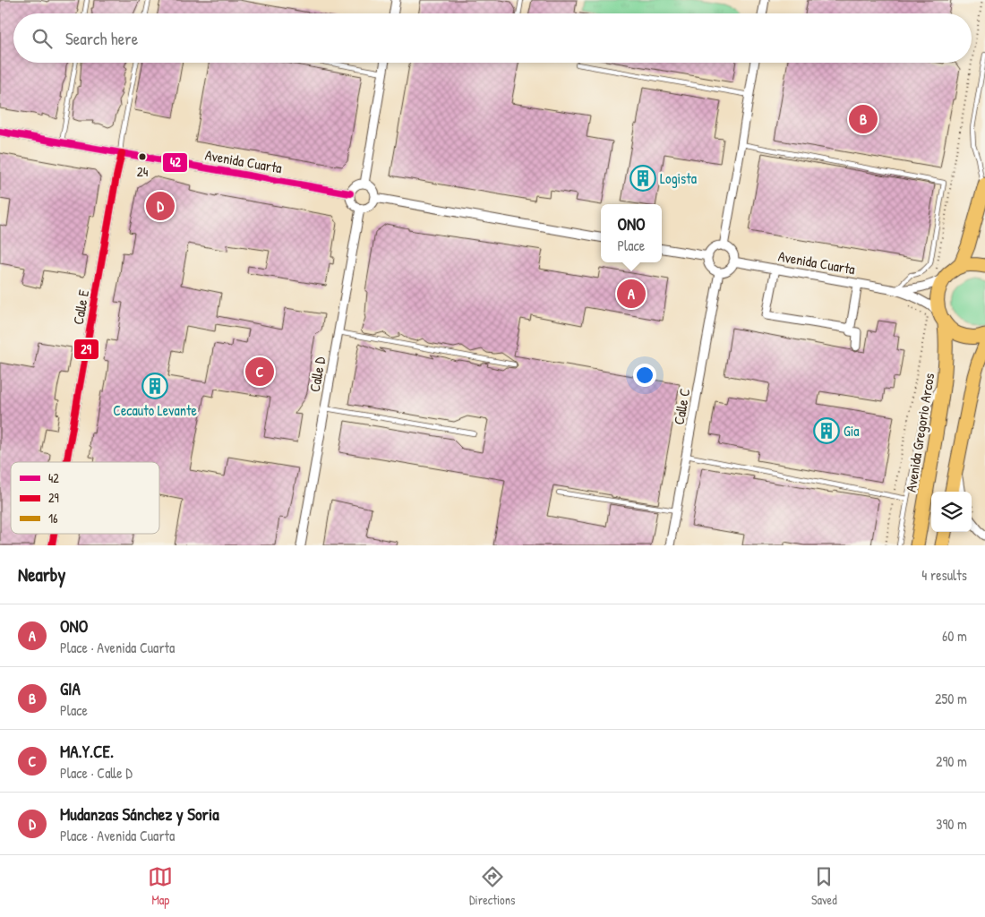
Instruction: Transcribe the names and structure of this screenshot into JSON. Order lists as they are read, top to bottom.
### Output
{
  "streets": {
    "main road": ["Avenida Gregorio Arcos"],
    "street": [
      "Avenida Cuarta",
      "Calle E",
      "Calle D",
      "Calle C"
    ]
  },
  "crossings": [
    ["Avenida Cuarta", "Calle E"],
    ["Avenida Cuarta", "Calle D"],
    ["Avenida Cuarta", "Calle C"]
  ],
  "places": {
    "other": ["24"],
    "building": ["Logista", "Cecauto Levante", "Gia"]
  },
  "lines": ["transit line 42", "transit line 29"],
  "legend": ["42", "29", "16"],
  "page": {
    "search": "Search here",
    "pins": [
      "B",
      "D",
      "A",
      "C"
    ],
    "popup": ["ONO", "Place"],
    "heading": ["Nearby", "4 results"],
    "list": [
      {
        "mark": "A",
        "name": "ONO",
        "note": "Place · Avenida Cuarta",
        "value": "60 m"
      },
      {
        "mark": "B",
        "name": "GIA",
        "note": "Place",
        "value": "250 m"
      },
      {
        "mark": "C",
        "name": "MA.Y.CE.",
        "note": "Place · Calle D",
        "value": "290 m"
      },
      {
        "mark": "D",
        "name": "Mudanzas Sánchez y Soria",
        "note": "Place · Avenida Cuarta",
        "value": "390 m"
      }
    ],
    "nav": ["Map", "Directions", "Saved"]
  }
}
